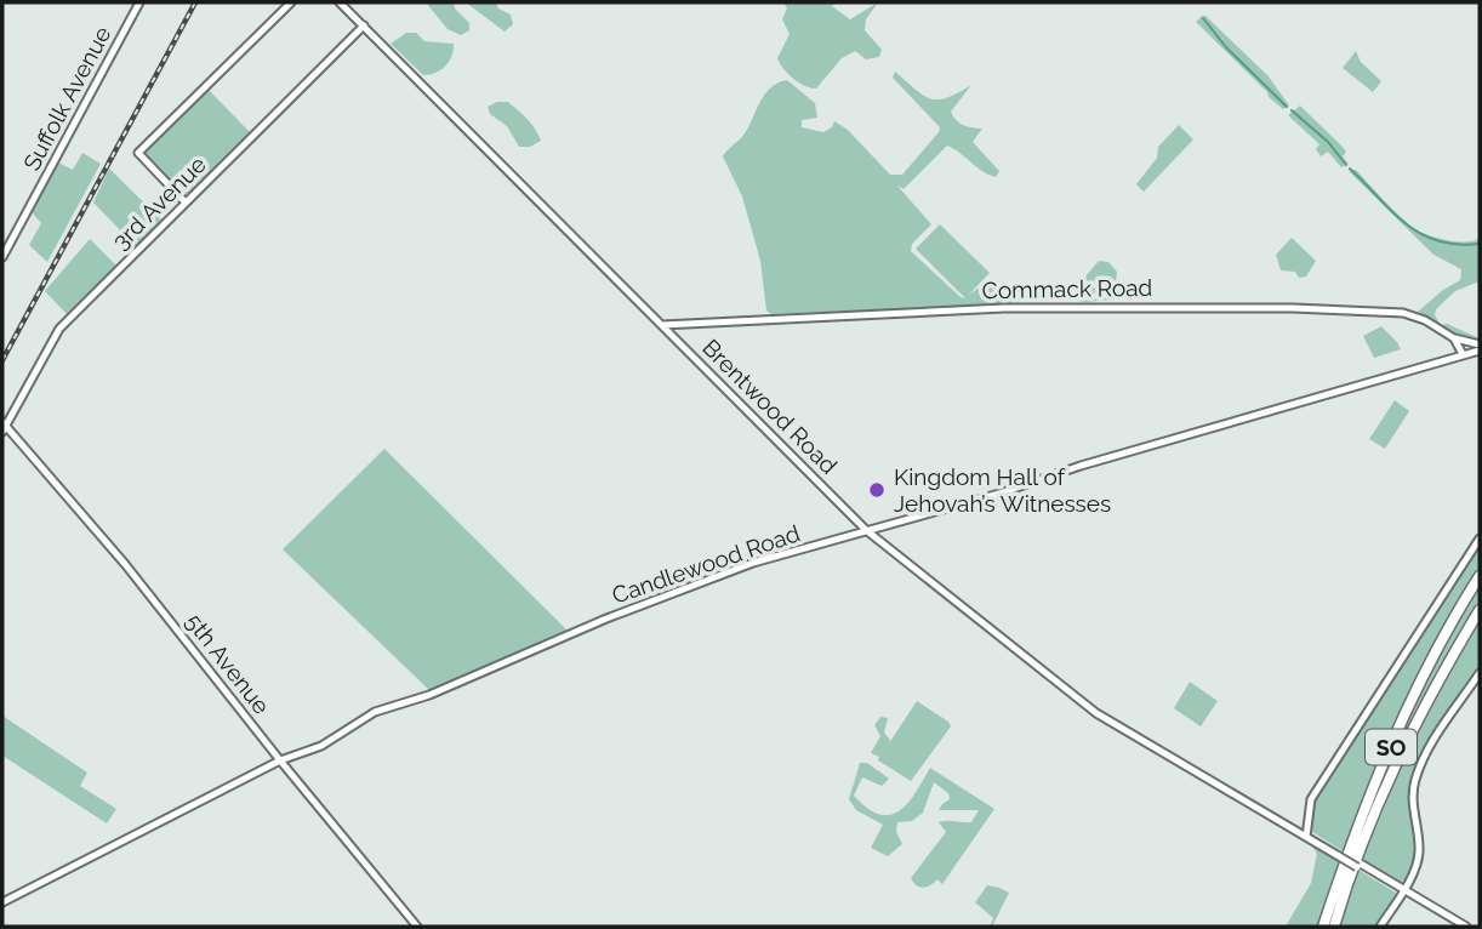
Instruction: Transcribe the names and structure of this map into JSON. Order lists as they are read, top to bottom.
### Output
{
  "streets": {
    "highway": ["SO"],
    "street": [
      "Suffolk Avenue",
      "3rd Avenue",
      "Commack Road",
      "Brentwood Road",
      "Candlewood Road",
      "5th Avenue"
    ]
  },
  "crossings": [
    ["3rd Avenue", "Brentwood Road"],
    ["3rd Avenue", "5th Avenue"],
    ["Commack Road", "Brentwood Road"],
    ["Commack Road", "Candlewood Road"],
    ["Brentwood Road", "Candlewood Road"],
    ["Candlewood Road", "5th Avenue"]
  ],
  "places": ["Kingdom Hall of Jehovah’s Witnesses"]
}
